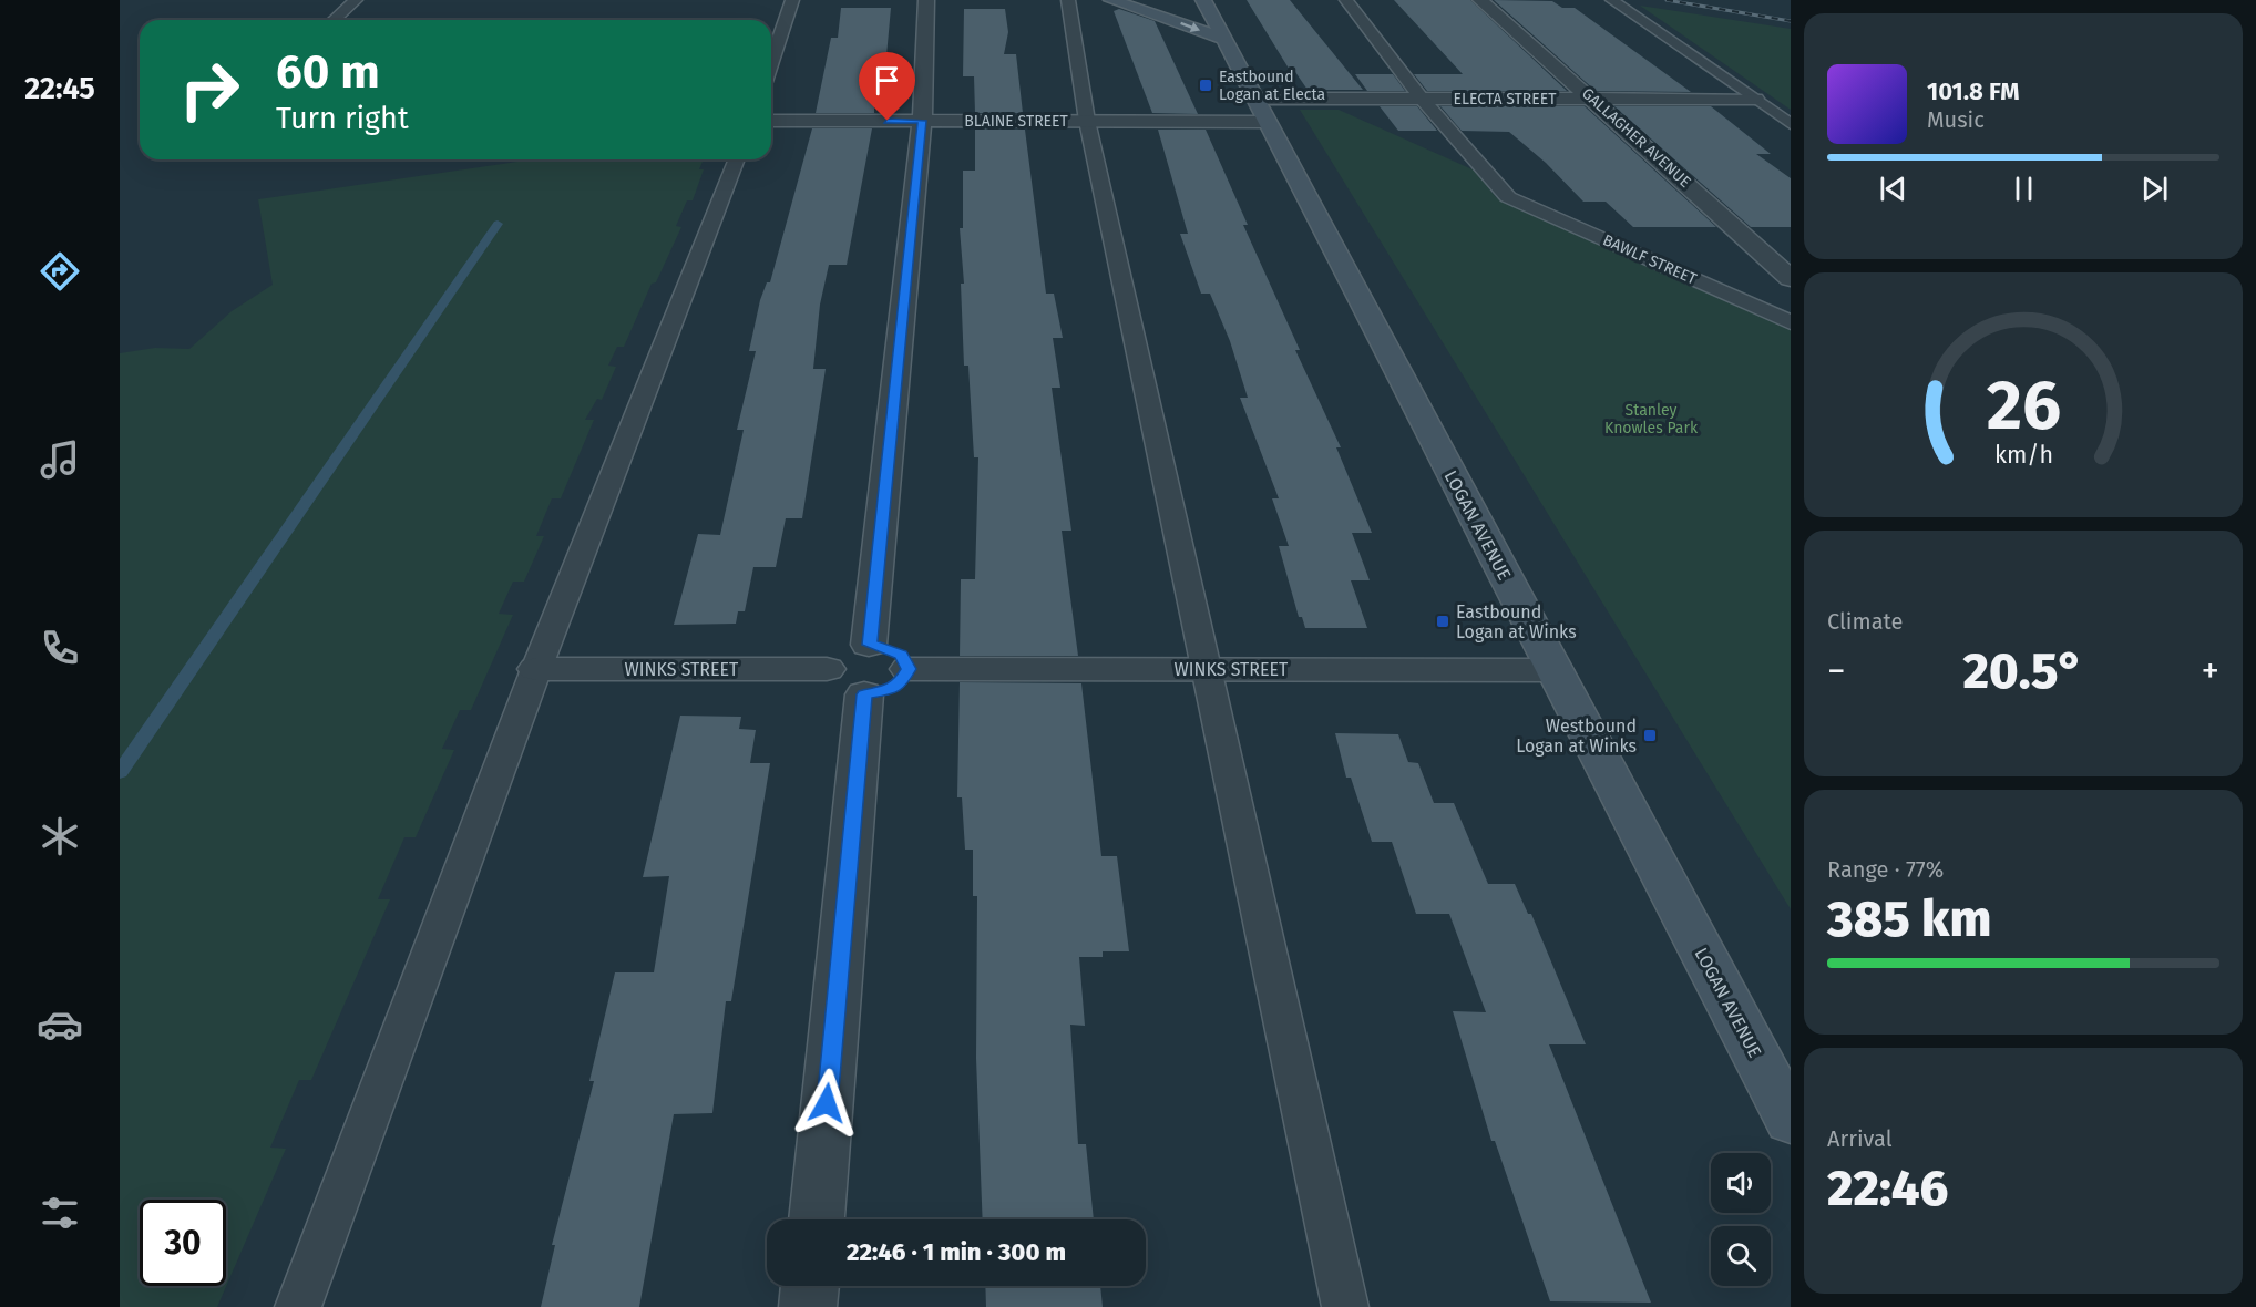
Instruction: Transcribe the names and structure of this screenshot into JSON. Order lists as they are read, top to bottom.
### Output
{
  "streets": {
    "main road": ["LOGAN AVENUE"],
    "street": [
      "ELECTA STREET",
      "BLAINE STREET",
      "GALLAGHER AVENUE",
      "WINKS STREET"
    ],
    "lane": ["BAWLF STREET"]
  },
  "crossings": [
    ["ELECTA STREET", "BLAINE STREET"],
    ["ELECTA STREET", "GALLAGHER AVENUE"],
    ["ELECTA STREET", "BAWLF STREET"],
    ["ELECTA STREET", "LOGAN AVENUE"],
    ["BLAINE STREET", "LOGAN AVENUE"],
    ["LOGAN AVENUE", "WINKS STREET"]
  ],
  "parks": ["Stanley Knowles Park"],
  "places": {
    "transit": ["Eastbound Logan at Electa", "Eastbound Logan at Winks", "Westbound Logan at Winks"]
  },
  "page": {
    "tabs": "22:45",
    "turn": ["60 m", "Turn right"],
    "song": ["101.8 FM", "Music"],
    "tile": [
      "Climate",
      ["Range · 77%", "385 km"],
      ["Arrival", "22:46"]
    ],
    "heat": ["−", "20.5°", "+"],
    "limit": "30",
    "trip": "22:46 · 1 min · 300 m",
    "gauge": ["26", "km/h"]
  }
}
